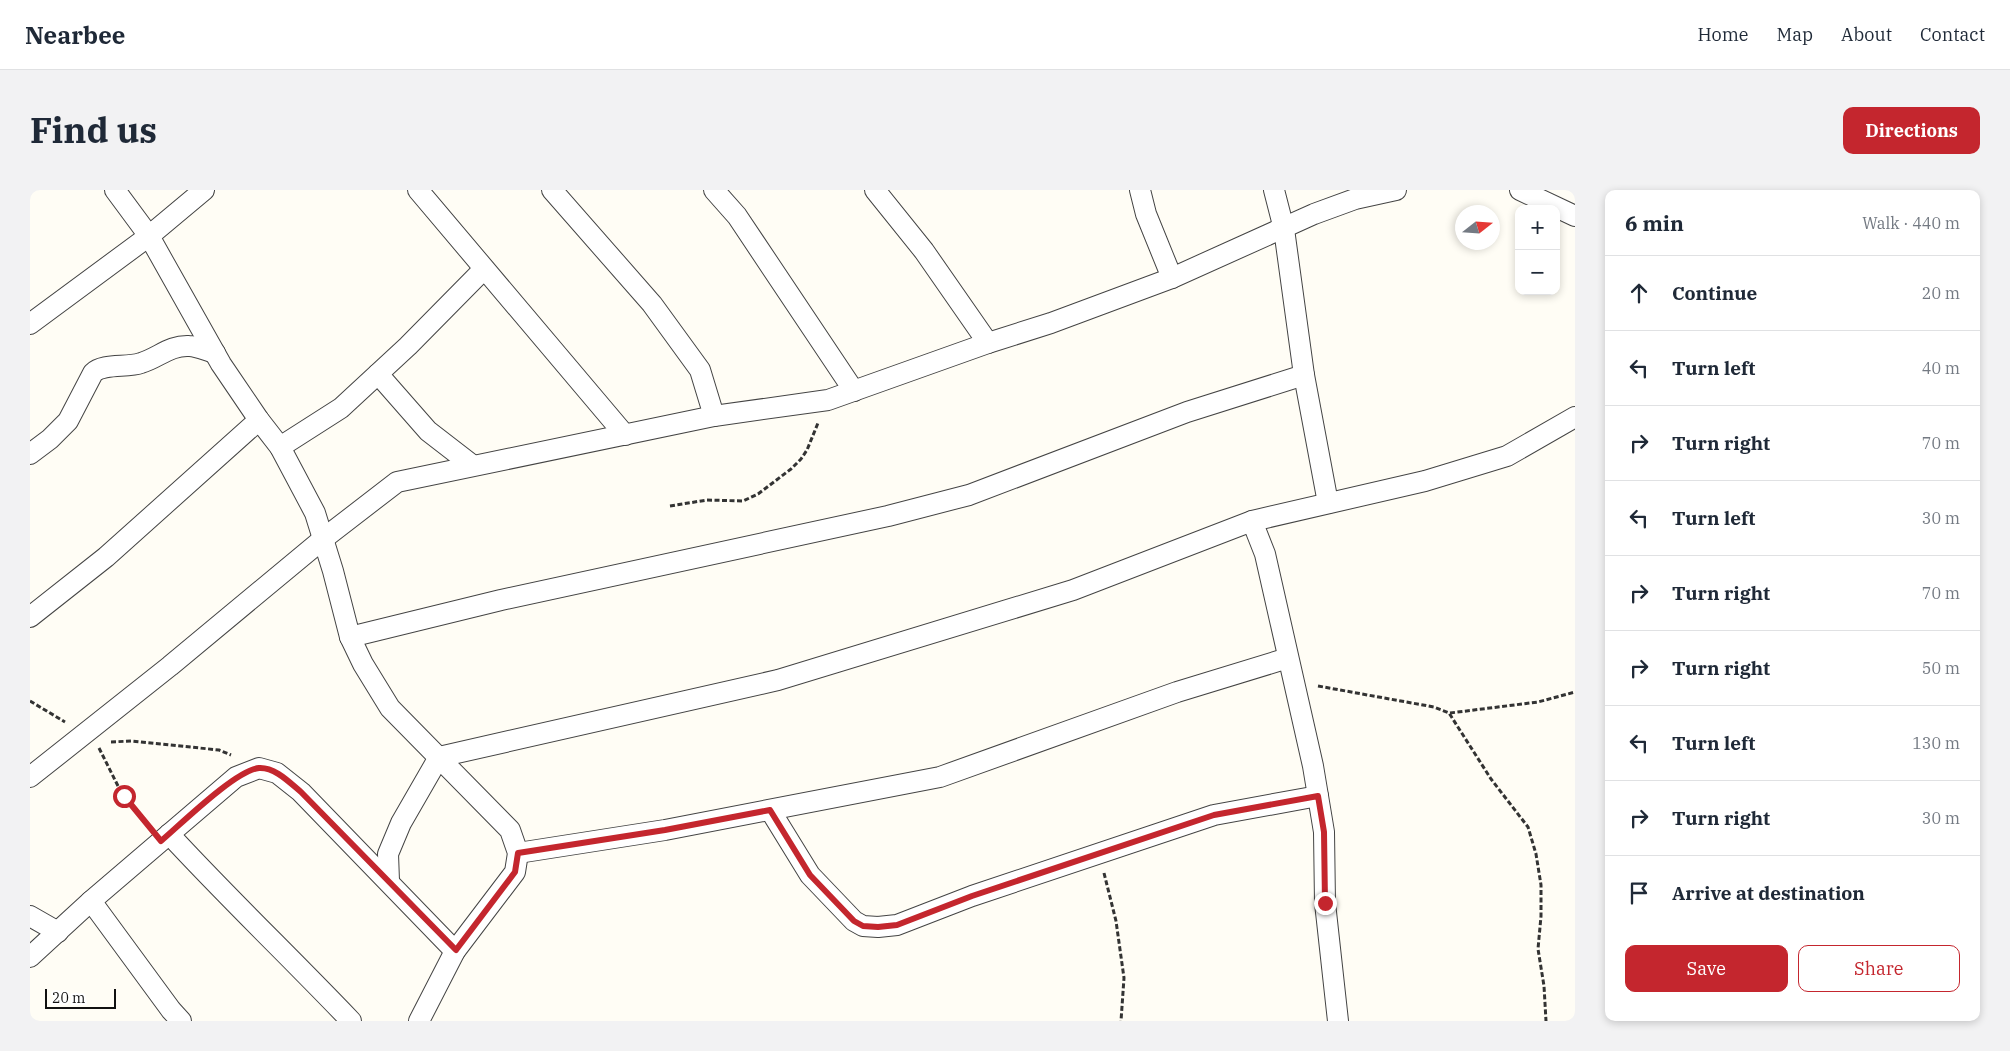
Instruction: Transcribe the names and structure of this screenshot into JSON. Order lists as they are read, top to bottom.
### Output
{
  "scale_bar": "20 m",
  "north": "right",
  "page": {
    "header": "Nearbee",
    "nav": [
      "Home",
      "Map",
      "About",
      "Contact"
    ],
    "title": "Find us",
    "buttons": [
      "Directions",
      ["Save", "Share"]
    ],
    "heading": ["6 min", "Walk · 440 m"],
    "map_buttons": ["+", "−"],
    "list": [
      ["Continue", "20 m"],
      ["Turn left", "40 m"],
      ["Turn right", "70 m"],
      ["Turn left", "30 m"],
      ["Turn right", "70 m"],
      ["Turn right", "50 m"],
      ["Turn left", "130 m"],
      ["Turn right", "30 m"],
      "Arrive at destination"
    ],
    "scale": "20 m"
  }
}
